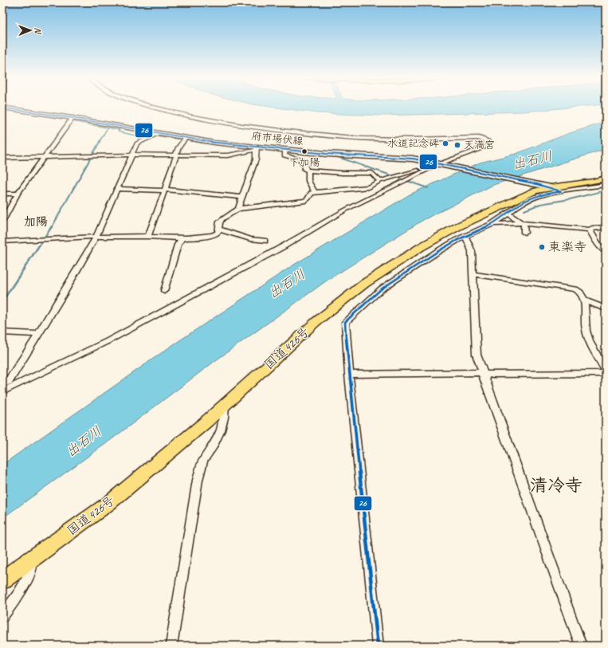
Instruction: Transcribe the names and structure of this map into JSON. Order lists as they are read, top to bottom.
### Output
{
  "streets": {
    "highway": ["国道426号"],
    "main road": ["府市場伏線"]
  },
  "crossings": [
    ["府市場伏線", "国道426号"]
  ],
  "districts": ["加陽", "清冷寺"],
  "water": ["出石川"],
  "places": [
    "水道記念碑",
    "天満宮",
    "下加陽",
    "東楽寺"
  ],
  "lines": ["transit line 26"],
  "north": "right"
}
